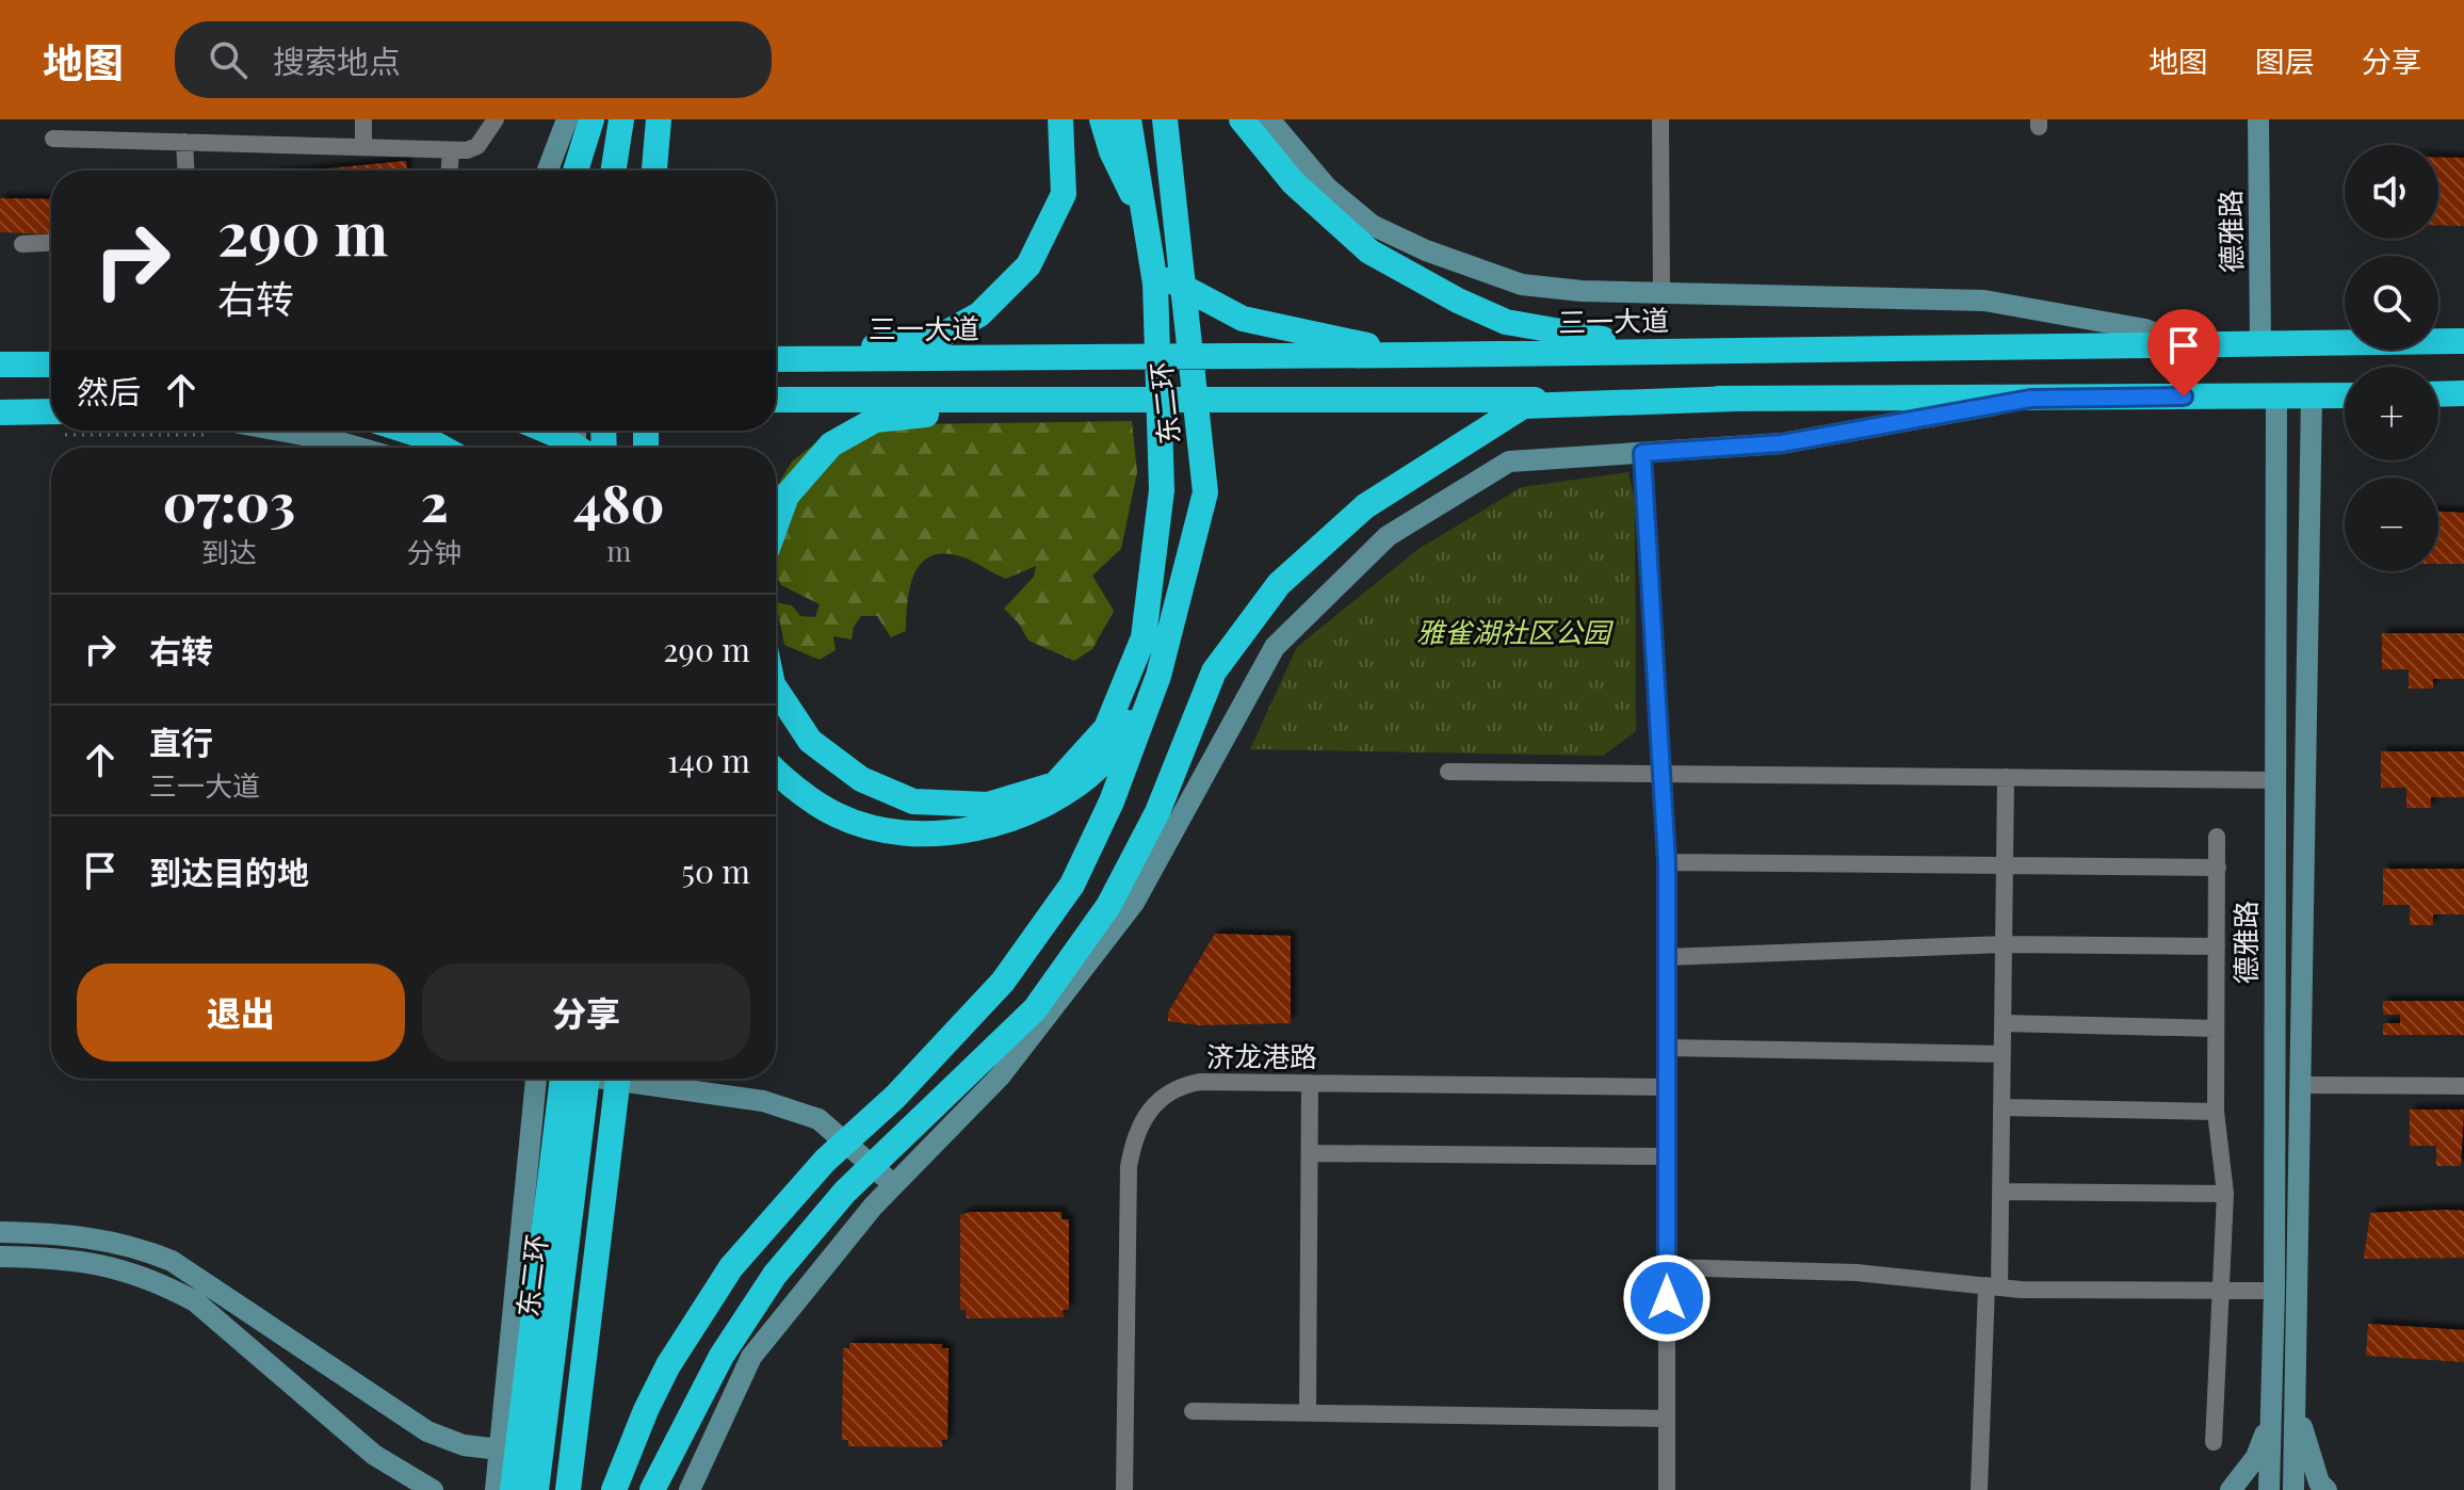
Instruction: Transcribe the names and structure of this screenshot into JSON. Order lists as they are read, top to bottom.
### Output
{
  "streets": {
    "highway": ["三一大道", "东二环"],
    "street": ["德雅路", "济龙港路"]
  },
  "crossings": [
    ["德雅路", "三一大道"]
  ],
  "parks": ["雅雀湖社区公园"],
  "page": {
    "header": "地图",
    "search": "搜索地点",
    "nav": ["地图", "图层", "分享"],
    "map_buttons": ["+", "−"],
    "turn": ["290 m", "右转"],
    "then": "然后",
    "eta": [
      "07:03",
      "到达",
      "2",
      "分钟",
      "480",
      "m"
    ],
    "list": [
      {
        "name": "右转",
        "value": "290 m"
      },
      {
        "name": "直行",
        "note": "三一大道",
        "value": "140 m"
      },
      {
        "name": "到达目的地",
        "value": "50 m"
      }
    ],
    "buttons": ["退出", "分享"]
  }
}
